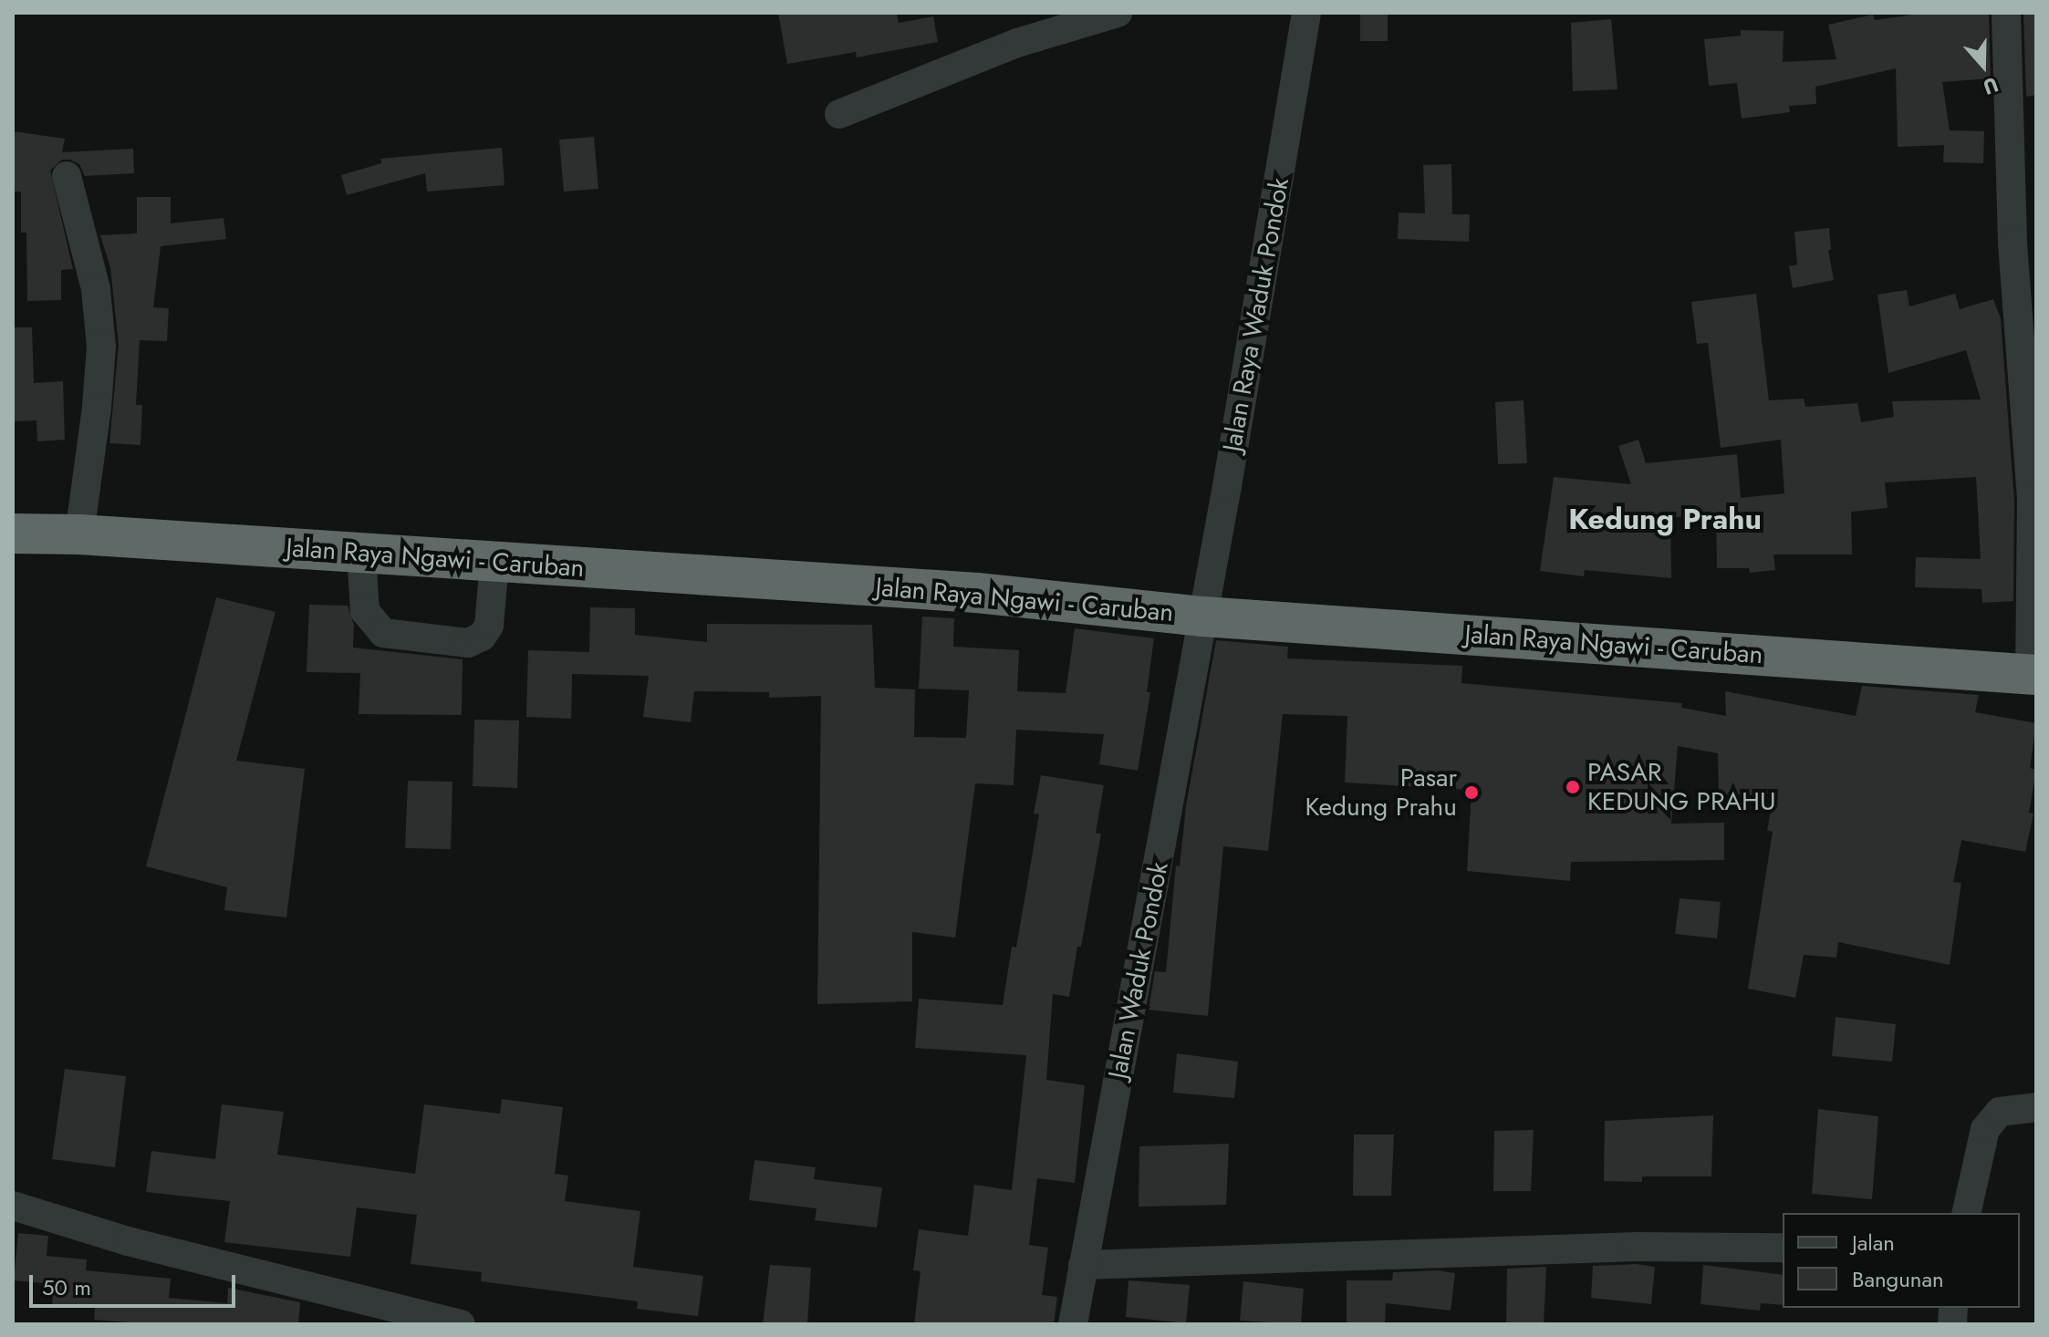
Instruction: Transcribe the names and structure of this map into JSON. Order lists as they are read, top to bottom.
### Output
{
  "streets": {
    "highway": ["Jalan Raya Ngawi - Caruban"],
    "street": ["Jalan Raya Waduk Pondok", "Jalan Waduk Pondok"]
  },
  "crossings": [
    ["Jalan Raya Waduk Pondok", "Jalan Raya Ngawi - Caruban"],
    ["Jalan Raya Waduk Pondok", "Jalan Waduk Pondok"],
    ["Jalan Raya Ngawi - Caruban", "Jalan Waduk Pondok"]
  ],
  "districts": ["Kedung Prahu"],
  "places": ["PASAR KEDUNG PRAHU", "Pasar Kedung Prahu"],
  "legend": ["Jalan", "Bangunan"],
  "scale_bar": "50 m",
  "north": "bottom"
}
